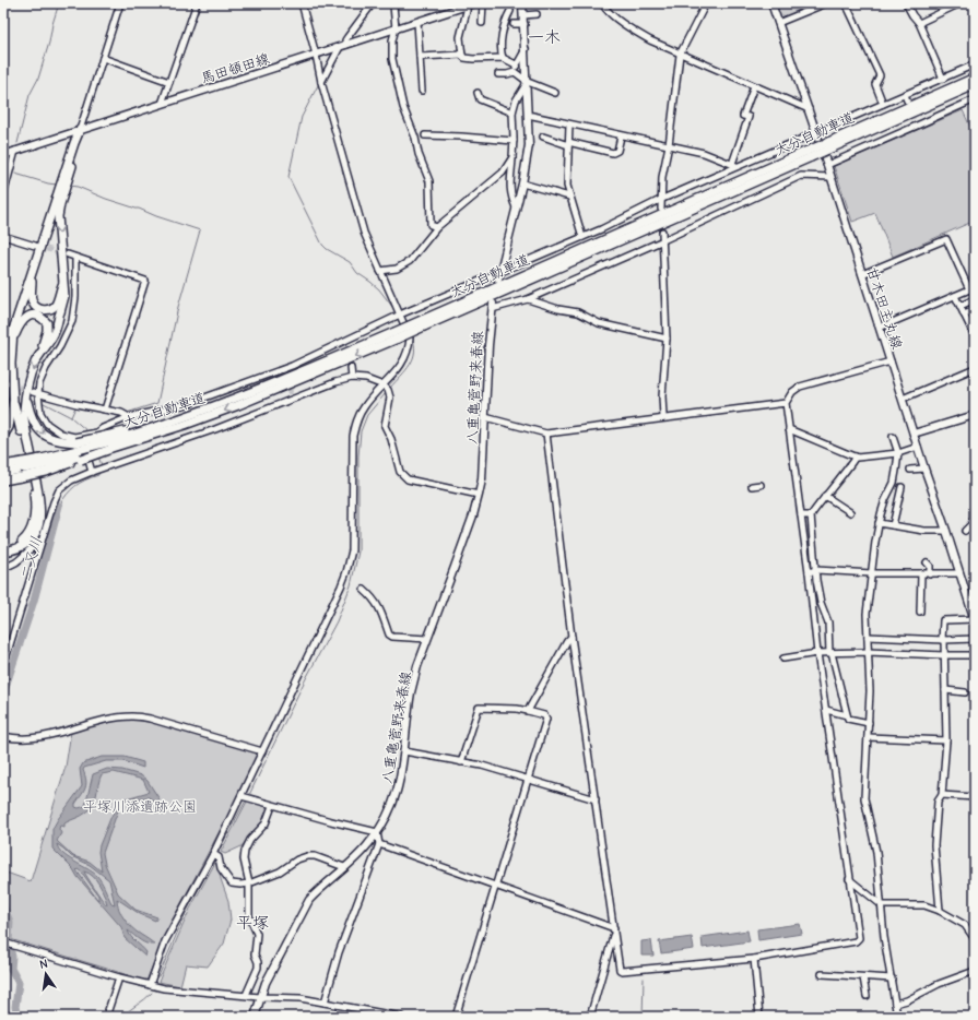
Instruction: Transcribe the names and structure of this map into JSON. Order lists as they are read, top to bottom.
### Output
{
  "streets": {
    "highway": ["大分自動車道"],
    "main road": ["馬田頓田線", "甘木田主丸線", "八重亀菅野来春線"]
  },
  "districts": ["一木", "平塚"],
  "water": ["二又川"],
  "parks": ["平塚川添遺跡公園"],
  "north": "top"
}
